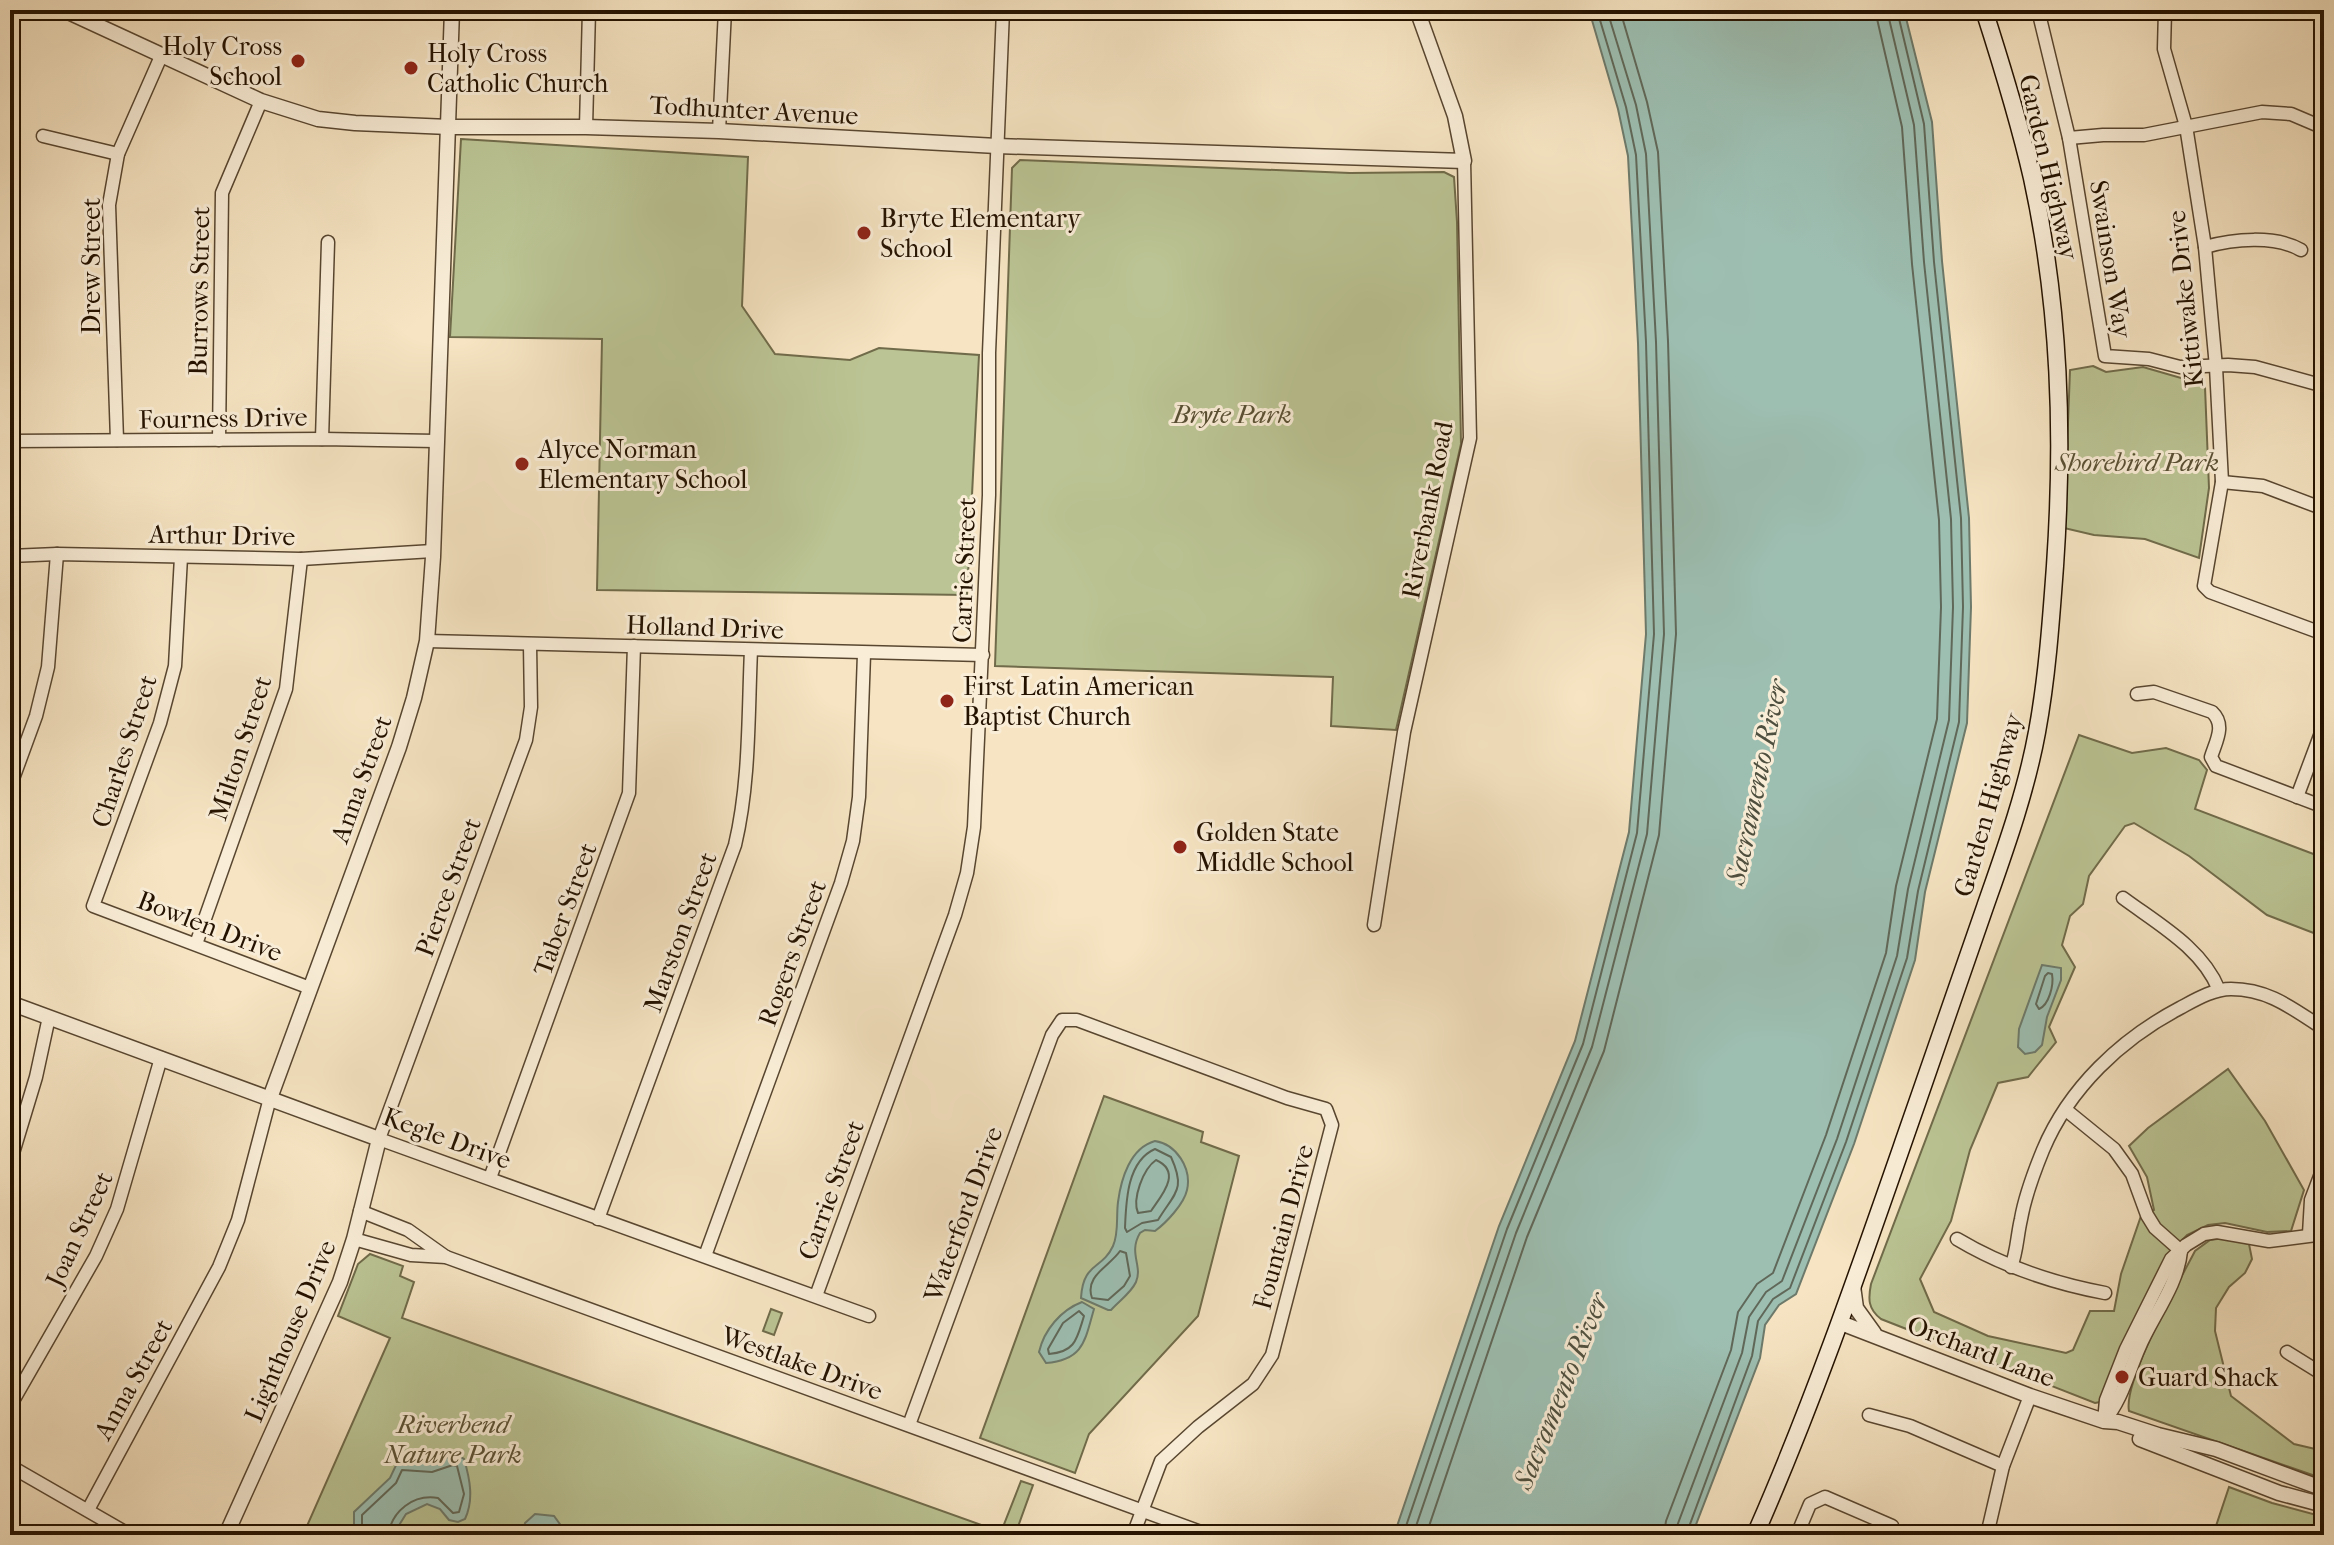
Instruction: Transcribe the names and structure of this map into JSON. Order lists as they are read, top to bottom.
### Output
{
  "streets": {
    "main road": ["Garden Highway"],
    "street": [
      "Todhunter Avenue",
      "Swainson Way",
      "Drew Street",
      "Burrows Street",
      "Kittiwake Drive",
      "Fourness Drive",
      "Riverbank Road",
      "Arthur Drive",
      "Carrie Street",
      "Holland Drive",
      "Milton Street",
      "Charles Street",
      "Anna Street",
      "Pierce Street",
      "Taber Street",
      "Bowlen Drive",
      "Marston Street",
      "Rogers Street",
      "Kegle Drive",
      "Waterford Drive",
      "Fountain Drive",
      "Joan Street",
      "Lighthouse Drive",
      "Orchard Lane",
      "Westlake Drive"
    ]
  },
  "crossings": [
    ["Todhunter Avenue", "Drew Street"],
    ["Todhunter Avenue", "Burrows Street"],
    ["Todhunter Avenue", "Riverbank Road"],
    ["Todhunter Avenue", "Carrie Street"],
    ["Todhunter Avenue", "Anna Street"],
    ["Garden Highway", "Orchard Lane"],
    ["Swainson Way", "Kittiwake Drive"],
    ["Drew Street", "Fourness Drive"],
    ["Burrows Street", "Fourness Drive"],
    ["Fourness Drive", "Anna Street"],
    ["Arthur Drive", "Milton Street"],
    ["Arthur Drive", "Charles Street"],
    ["Arthur Drive", "Anna Street"],
    ["Carrie Street", "Holland Drive"],
    ["Carrie Street", "Kegle Drive"],
    ["Holland Drive", "Anna Street"],
    ["Holland Drive", "Pierce Street"],
    ["Holland Drive", "Taber Street"],
    ["Holland Drive", "Marston Street"],
    ["Holland Drive", "Rogers Street"],
    ["Milton Street", "Bowlen Drive"],
    ["Charles Street", "Bowlen Drive"],
    ["Anna Street", "Bowlen Drive"],
    ["Anna Street", "Kegle Drive"],
    ["Pierce Street", "Kegle Drive"],
    ["Pierce Street", "Lighthouse Drive"],
    ["Taber Street", "Kegle Drive"],
    ["Marston Street", "Kegle Drive"],
    ["Rogers Street", "Kegle Drive"],
    ["Kegle Drive", "Joan Street"],
    ["Kegle Drive", "Lighthouse Drive"],
    ["Waterford Drive", "Fountain Drive"],
    ["Waterford Drive", "Westlake Drive"],
    ["Fountain Drive", "Westlake Drive"],
    ["Lighthouse Drive", "Westlake Drive"]
  ],
  "water": ["Sacramento River"],
  "parks": ["Bryte Park", "Shorebird Park", "Riverbend Nature Park"],
  "places": [
    "Holy Cross School",
    "Holy Cross Catholic Church",
    "Bryte Elementary School",
    "Alyce Norman Elementary School",
    "First Latin American Baptist Church",
    "Golden State Middle School",
    "Guard Shack"
  ]
}
